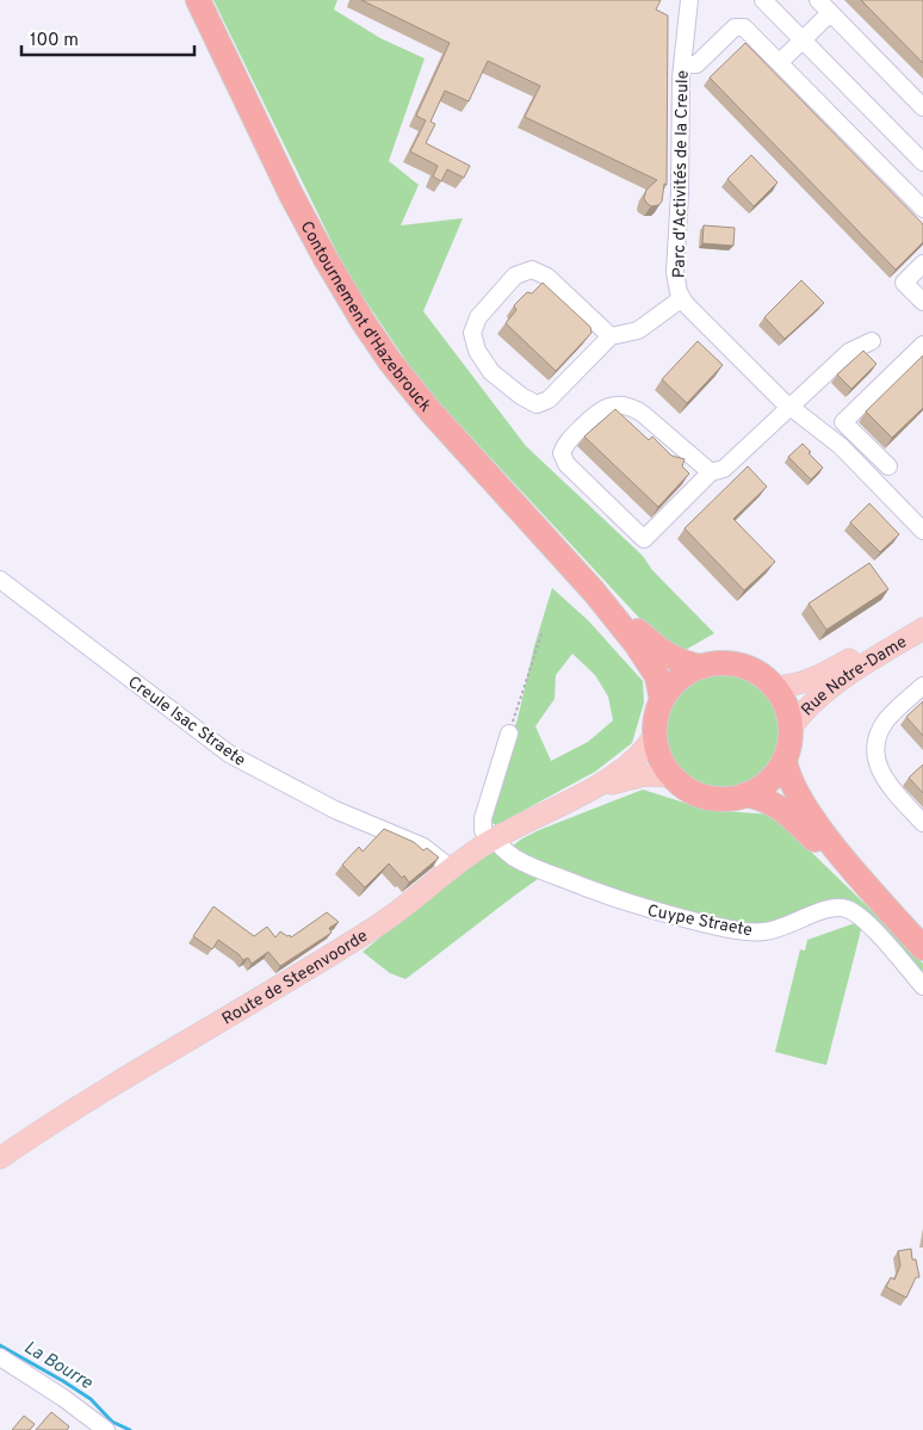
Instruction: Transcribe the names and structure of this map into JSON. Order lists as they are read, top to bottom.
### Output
{
  "streets": {
    "highway": ["Contournement d'Hazebrouck"],
    "main road": ["Rue Notre-Dame", "Route de Steenvoorde"],
    "street": ["Parc d'Activités de la Creule", "Creule Isac Straete", "Cuype Straete"]
  },
  "crossings": [
    ["Contournement d'Hazebrouck", "Rue Notre-Dame"],
    ["Contournement d'Hazebrouck", "Route de Steenvoorde"],
    ["Rue Notre-Dame", "Route de Steenvoorde"],
    ["Creule Isac Straete", "Route de Steenvoorde"],
    ["Cuype Straete", "Route de Steenvoorde"]
  ],
  "water": ["La Bourre"],
  "scale_bar": "100 m"
}
